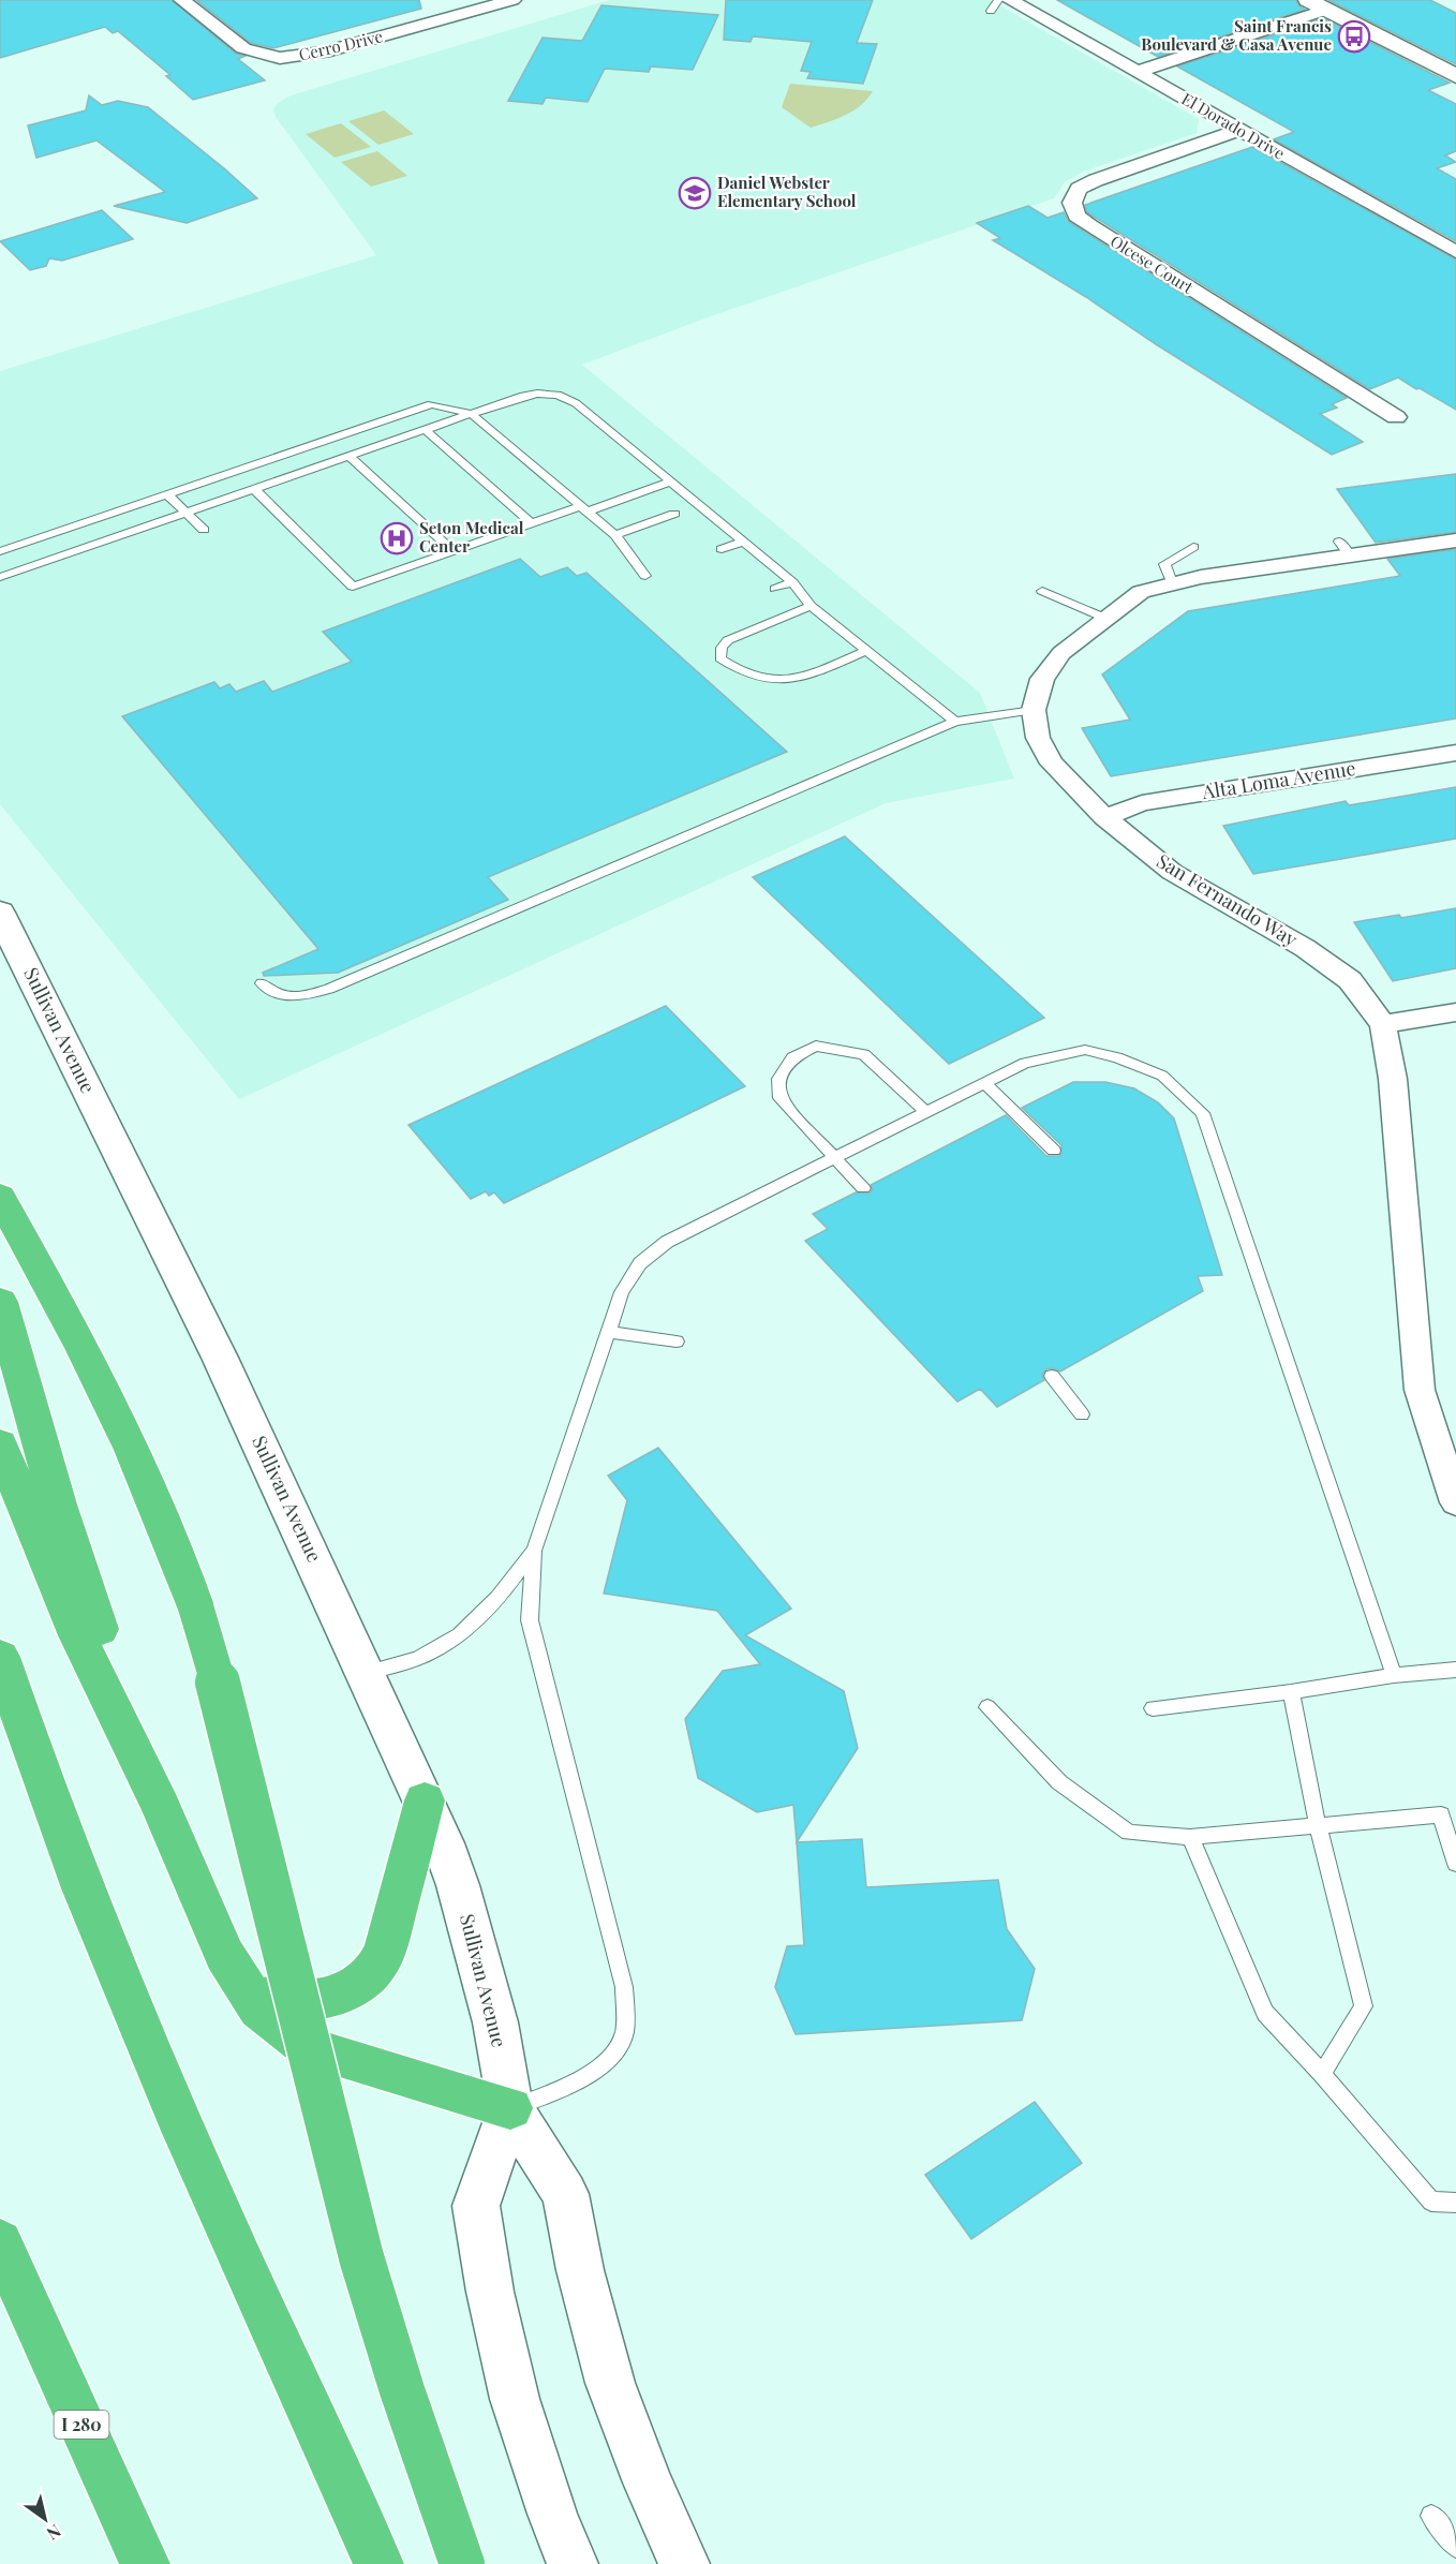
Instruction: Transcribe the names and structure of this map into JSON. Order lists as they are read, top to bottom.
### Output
{
  "streets": {
    "highway": ["I 280"],
    "street": [
      "Cerro Drive",
      "El Dorado Drive",
      "Olcese Court",
      "Alta Loma Avenue",
      "San Fernando Way",
      "Sullivan Avenue"
    ]
  },
  "crossings": [
    ["El Dorado Drive", "Olcese Court"],
    ["Alta Loma Avenue", "San Fernando Way"]
  ],
  "places": {
    "bus stop": ["Saint Francis Boulevard & Casa Avenue"],
    "school or university": ["Daniel Webster Elementary School"],
    "hospital": ["Seton Medical Center"]
  },
  "north": "bottom right"
}
